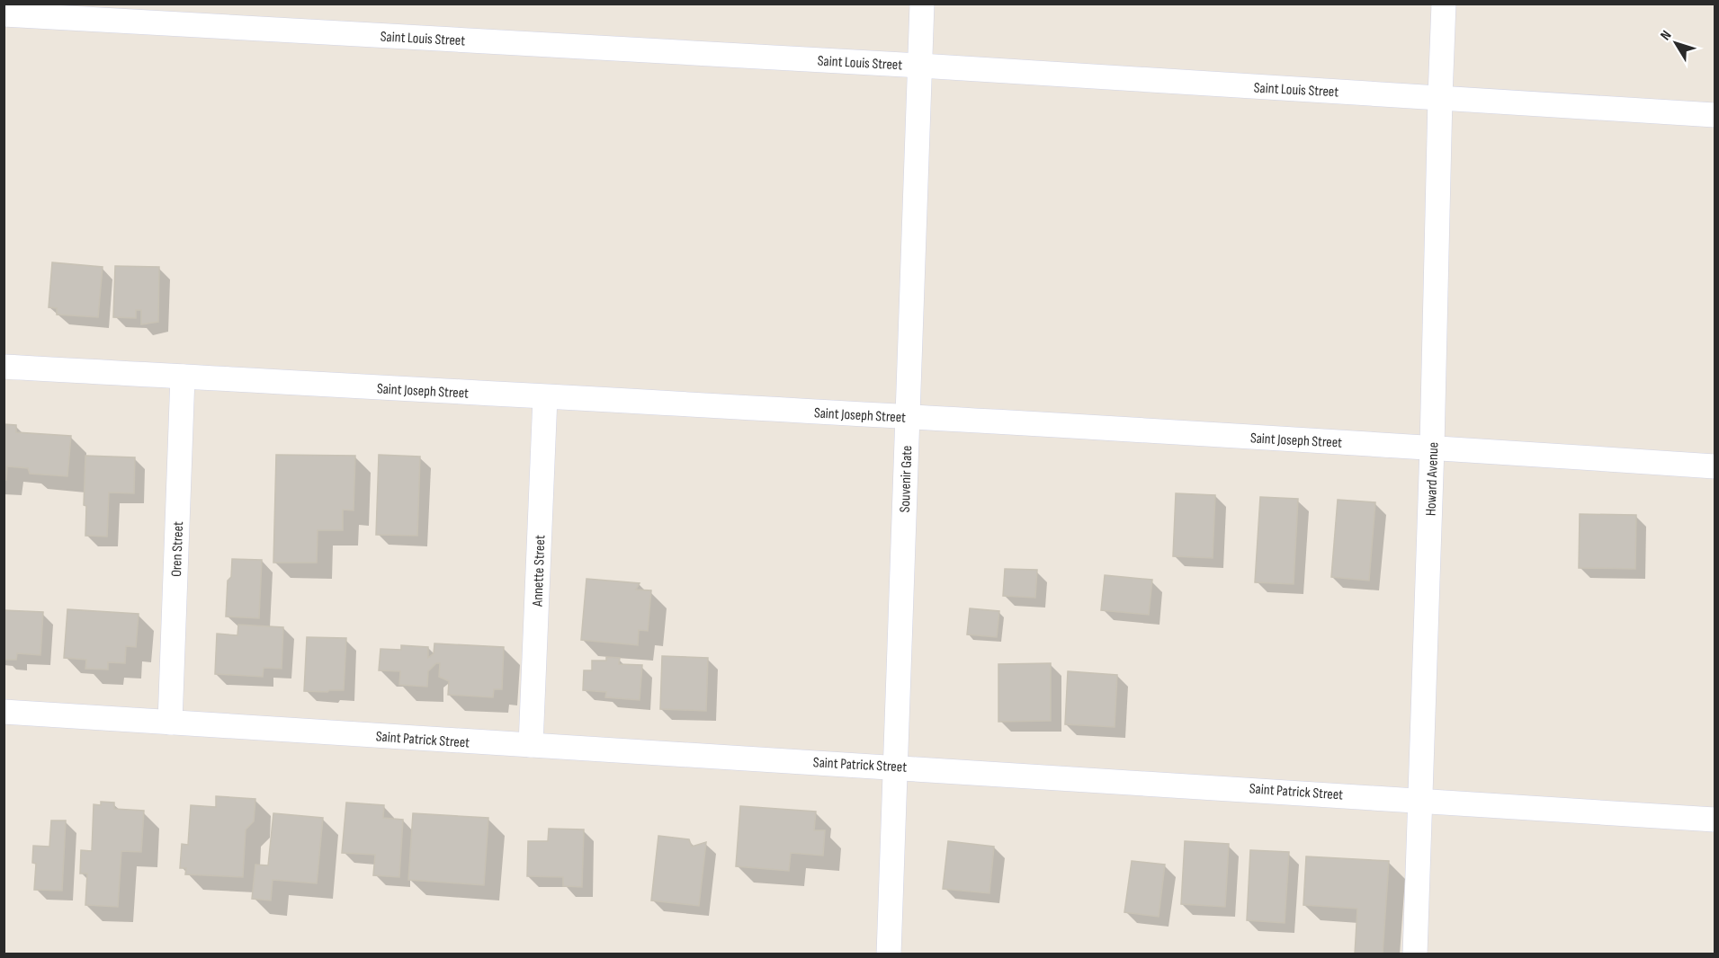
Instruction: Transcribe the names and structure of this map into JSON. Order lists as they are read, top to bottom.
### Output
{
  "streets": {
    "street": [
      "Saint Louis Street",
      "Saint Joseph Street",
      "Souvenir Gate",
      "Howard Avenue",
      "Oren Street",
      "Annette Street",
      "Saint Patrick Street"
    ]
  },
  "crossings": [
    ["Saint Louis Street", "Souvenir Gate"],
    ["Saint Louis Street", "Howard Avenue"],
    ["Saint Joseph Street", "Souvenir Gate"],
    ["Saint Joseph Street", "Howard Avenue"],
    ["Saint Joseph Street", "Oren Street"],
    ["Saint Joseph Street", "Annette Street"],
    ["Souvenir Gate", "Saint Patrick Street"],
    ["Howard Avenue", "Saint Patrick Street"],
    ["Oren Street", "Saint Patrick Street"],
    ["Annette Street", "Saint Patrick Street"]
  ],
  "north": "top left"
}
